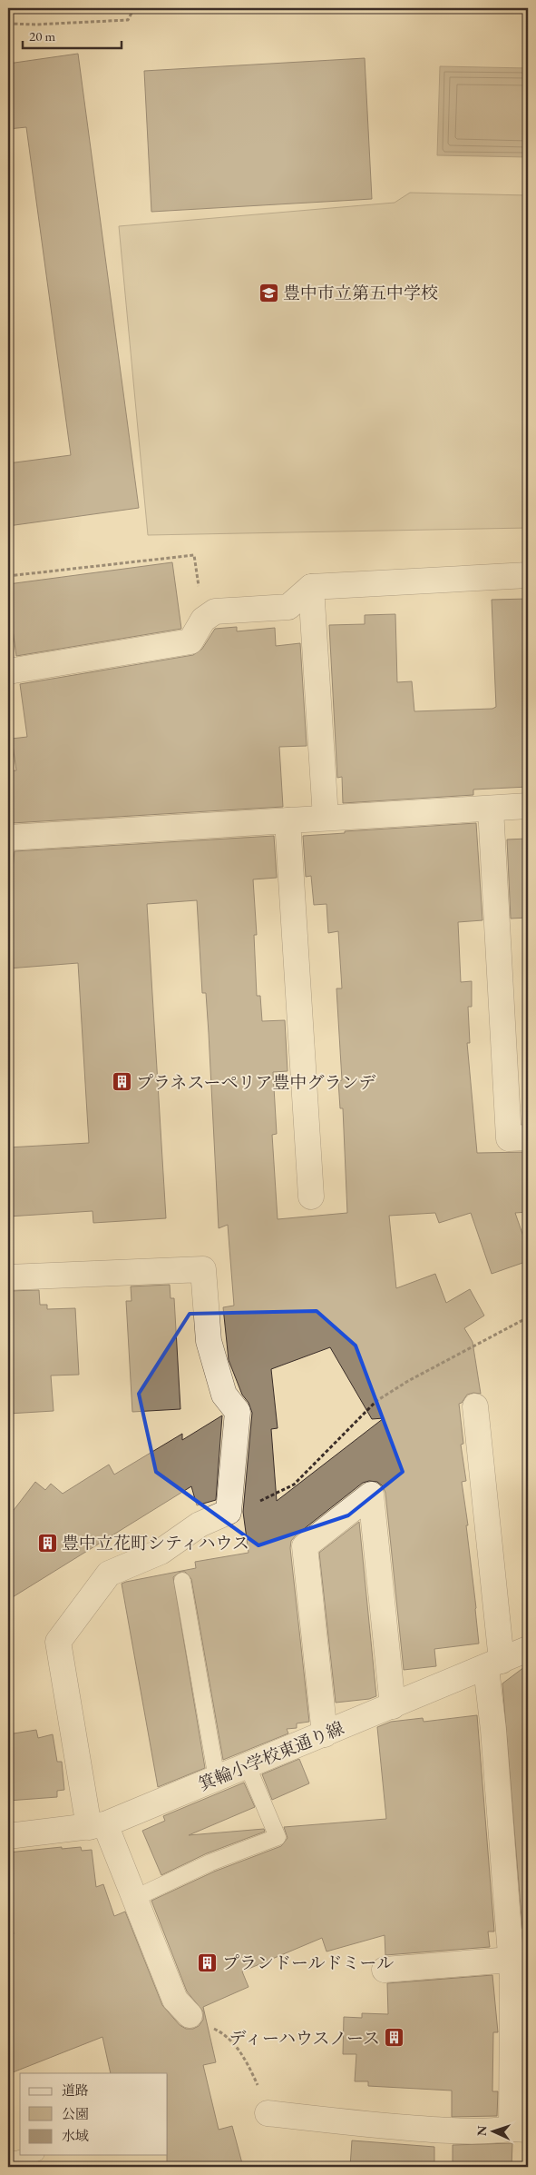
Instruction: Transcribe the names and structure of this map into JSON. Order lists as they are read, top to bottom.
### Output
{
  "streets": {
    "street": ["箕輪小学校東通り線"]
  },
  "places": {
    "school or university": ["豊中市立第五中学校"],
    "building": [
      "プラネスーペリア豊中グランデ",
      "豊中立花町シティハウス",
      "プランドールドミール",
      "ディーハウスノース"
    ]
  },
  "legend": ["道路", "公園", "水域"],
  "scale_bar": "20 m",
  "north": "left"
}
